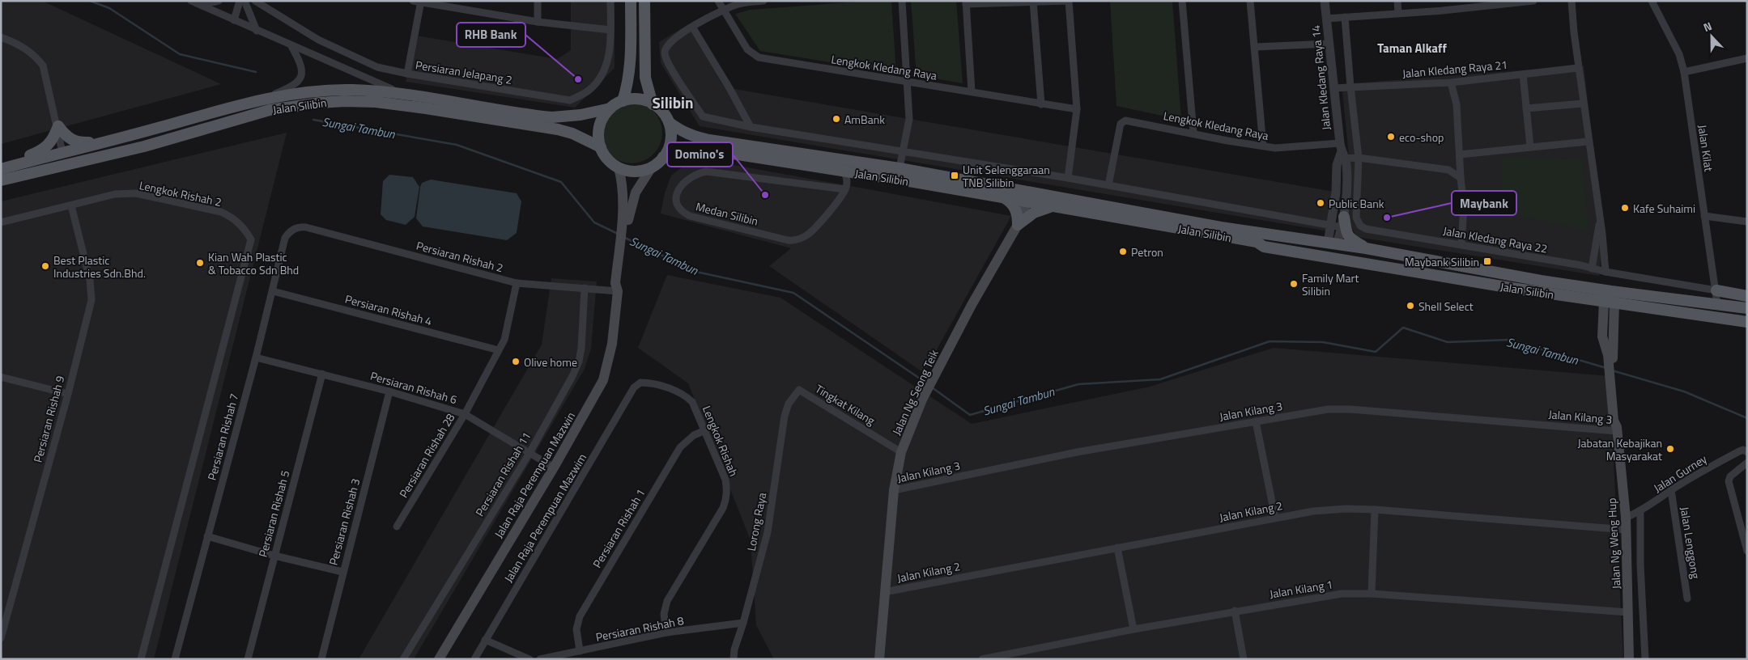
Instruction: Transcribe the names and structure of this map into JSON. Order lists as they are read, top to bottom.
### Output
{
  "streets": {
    "main road": [
      "Jalan Silibin",
      "Jalan Ng Seong Teik",
      "Jalan Raja Perempuan Mazwin",
      "Jalan Ng Weng Hup"
    ],
    "street": [
      "Lengkok Kledang Raya",
      "Jalan Kledang Raya 21",
      "Persiaran Jelapang 2",
      "Jalan Kledang Raya 14",
      "Jalan Kilat",
      "Lengkok Rishah 2",
      "Medan Silibin",
      "Jalan Kledang Raya 22",
      "Persiaran Rishah 2",
      "Persiaran Rishah 4",
      "Persiaran Rishah 6",
      "Tingkat Kilang",
      "Jalan Kilang 3",
      "Persiaran Rishah 9",
      "Persiaran Rishah 7",
      "Lengkok Rishah",
      "Persiaran Rishah 28",
      "Jalan Gurney",
      "Persiaran Rishah 11",
      "Jalan Kilang 2",
      "Persiaran Rishah 5",
      "Jalan Raja Perempuan Mazwim",
      "Persiaran Rishah 3",
      "Lorong Raya",
      "Persiaran Rishah 1",
      "Jalan Lenggong",
      "Jalan Kilang 1",
      "Persiaran Rishah 8"
    ]
  },
  "crossings": [
    ["Lengkok Kledang Raya", "Jalan Kledang Raya 14"],
    ["Lengkok Kledang Raya", "Jalan Kledang Raya 22"],
    ["Jalan Kledang Raya 21", "Jalan Kledang Raya 14"],
    ["Jalan Kledang Raya 14", "Jalan Silibin"],
    ["Jalan Silibin", "Jalan Kilat"],
    ["Jalan Silibin", "Medan Silibin"],
    ["Jalan Silibin", "Jalan Ng Seong Teik"],
    ["Jalan Silibin", "Jalan Raja Perempuan Mazwin"],
    ["Jalan Silibin", "Jalan Ng Weng Hup"],
    ["Jalan Kilat", "Jalan Kledang Raya 22"],
    ["Lengkok Rishah 2", "Persiaran Rishah 9"],
    ["Lengkok Rishah 2", "Persiaran Rishah 7"],
    ["Persiaran Rishah 2", "Persiaran Rishah 7"],
    ["Persiaran Rishah 2", "Persiaran Rishah 28"],
    ["Persiaran Rishah 2", "Persiaran Rishah 11"],
    ["Persiaran Rishah 2", "Jalan Raja Perempuan Mazwin"],
    ["Persiaran Rishah 4", "Persiaran Rishah 7"],
    ["Persiaran Rishah 4", "Persiaran Rishah 28"],
    ["Persiaran Rishah 6", "Persiaran Rishah 7"],
    ["Persiaran Rishah 6", "Persiaran Rishah 28"],
    ["Persiaran Rishah 6", "Persiaran Rishah 11"],
    ["Persiaran Rishah 6", "Jalan Raja Perempuan Mazwin"],
    ["Persiaran Rishah 6", "Persiaran Rishah 5"],
    ["Persiaran Rishah 6", "Persiaran Rishah 3"],
    ["Jalan Ng Seong Teik", "Tingkat Kilang"],
    ["Jalan Ng Seong Teik", "Jalan Kilang 3"],
    ["Jalan Ng Seong Teik", "Jalan Kilang 2"],
    ["Tingkat Kilang", "Lorong Raya"],
    ["Jalan Kilang 3", "Jalan Ng Weng Hup"],
    ["Lengkok Rishah", "Jalan Raja Perempuan Mazwim"],
    ["Lengkok Rishah", "Persiaran Rishah 1"],
    ["Lengkok Rishah", "Persiaran Rishah 8"],
    ["Jalan Gurney", "Jalan Lenggong"],
    ["Jalan Gurney", "Jalan Ng Weng Hup"],
    ["Jalan Kilang 2", "Jalan Ng Weng Hup"],
    ["Lorong Raya", "Persiaran Rishah 8"],
    ["Persiaran Rishah 1", "Persiaran Rishah 8"],
    ["Jalan Ng Weng Hup", "Jalan Kilang 1"]
  ],
  "districts": ["Taman Alkaff", "Silibin"],
  "water": ["Sungai Tambun"],
  "places": {
    "other": [
      "RHB Bank",
      "AmBank",
      "eco-shop",
      "Domino's",
      "Public Bank",
      "Kafe Suhaimi",
      "Maybank",
      "Petron",
      "Kian Wah Plastic & Tobacco Sdn Bhd",
      "Best Plastic Industries Sdn.Bhd.",
      "Family Mart Silibin",
      "Shell Select",
      "Olive home",
      "Jabatan Kebajikan Masyarakat"
    ],
    "transit": ["Unit Selenggaraan TNB Silibin", "Maybank Silibin"]
  },
  "north": "top"
}
